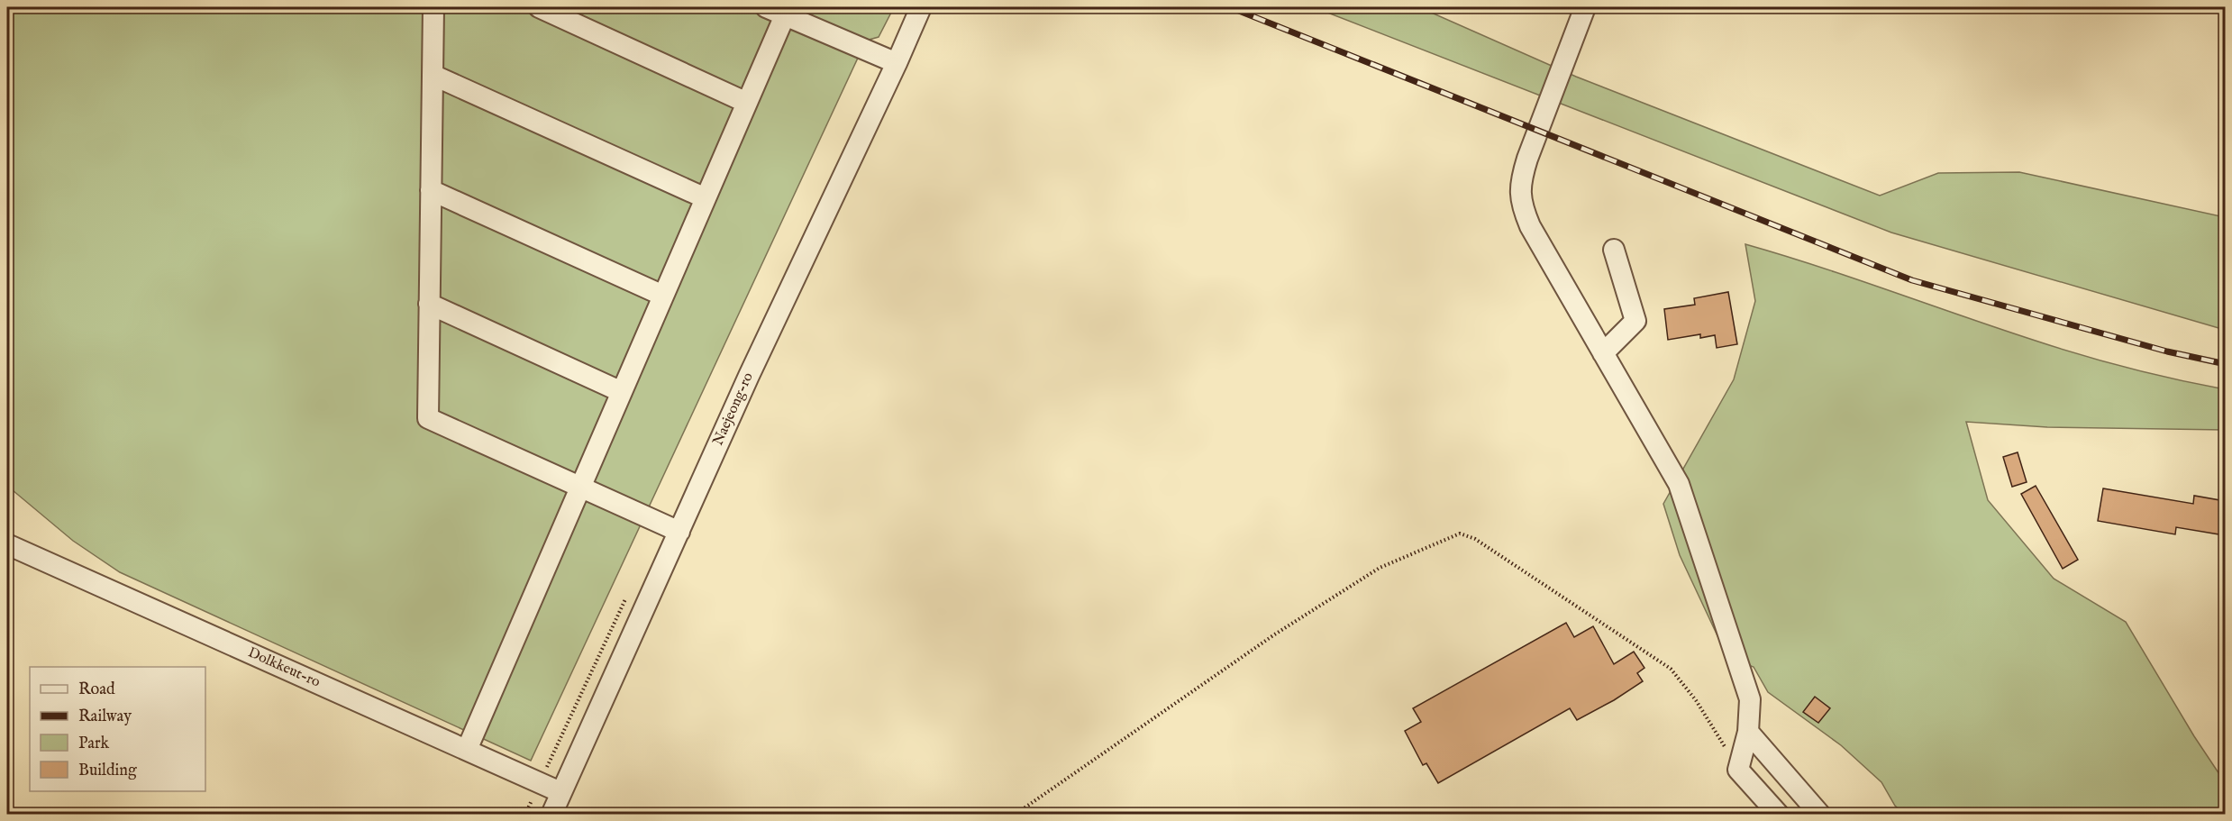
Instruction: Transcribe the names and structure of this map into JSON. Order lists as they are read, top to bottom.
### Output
{
  "streets": {
    "street": ["Naejeong-ro", "Dolkkeut-ro"]
  },
  "crossings": [
    ["Naejeong-ro", "Dolkkeut-ro"]
  ],
  "legend": [
    "Road",
    "Railway",
    "Park",
    "Building"
  ]
}
